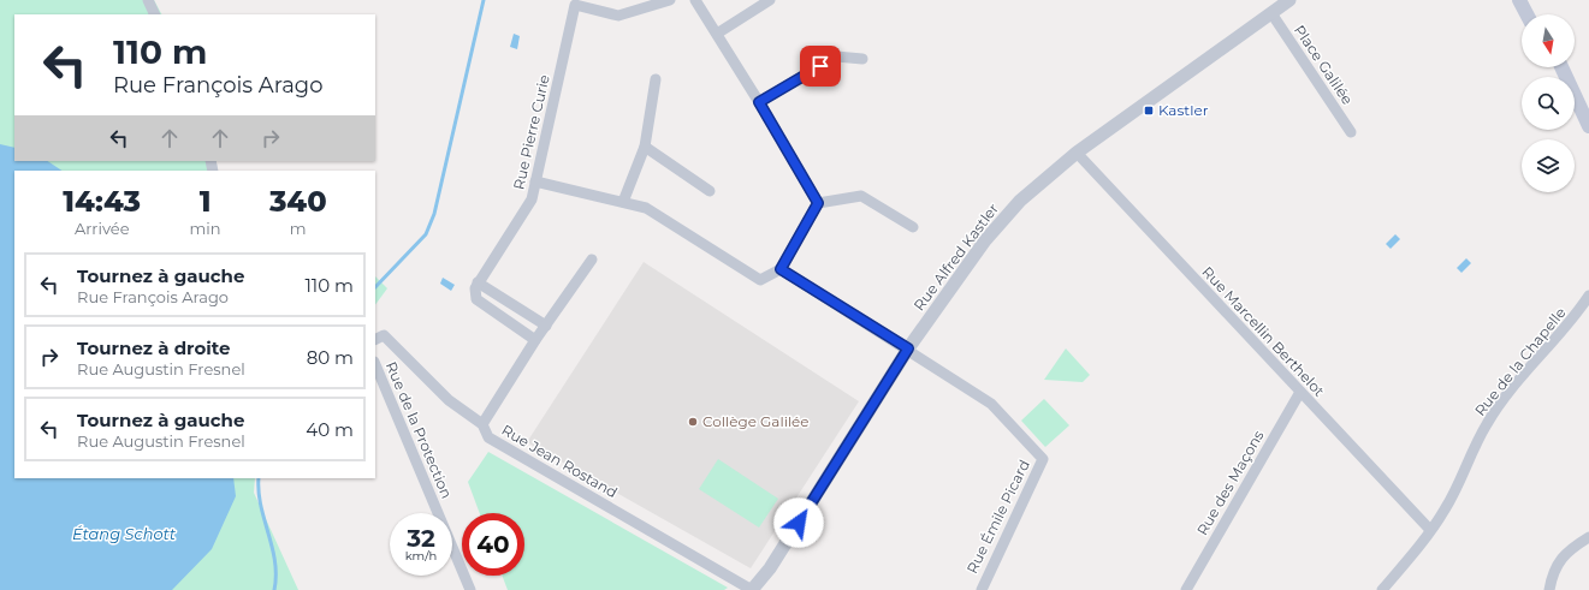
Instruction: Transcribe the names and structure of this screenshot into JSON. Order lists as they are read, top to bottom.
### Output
{
  "streets": {
    "street": [
      "Place Galilée",
      "Rue Pierre Curie",
      "Rue Alfred Kastler",
      "Rue Marcellin Berthelot",
      "Rue de la Chapelle",
      "Rue de la Protection",
      "Rue Jean Rostand",
      "Rue des Maçons",
      "Rue Émile Picard"
    ]
  },
  "crossings": [
    ["Place Galilée", "Rue Alfred Kastler"],
    ["Rue Alfred Kastler", "Rue Marcellin Berthelot"],
    ["Rue Alfred Kastler", "Rue Jean Rostand"],
    ["Rue Alfred Kastler", "Rue Émile Picard"],
    ["Rue Marcellin Berthelot", "Rue de la Chapelle"],
    ["Rue Marcellin Berthelot", "Rue des Maçons"]
  ],
  "water": ["Étang Schott"],
  "places": {
    "transit": ["Kastler"],
    "other": ["Collège Galilée"]
  },
  "north": "bottom",
  "page": {
    "turn": ["110 m", "Rue François Arago"],
    "eta": [
      "14:43",
      "Arrivée",
      "1",
      "min",
      "340",
      "m"
    ],
    "list": [
      {
        "name": "Tournez à gauche",
        "note": "Rue François Arago",
        "value": "110 m"
      },
      {
        "name": "Tournez à droite",
        "note": "Rue Augustin Fresnel",
        "value": "80 m"
      },
      {
        "name": "Tournez à gauche",
        "note": "Rue Augustin Fresnel",
        "value": "40 m"
      }
    ],
    "speed": "32 km/h",
    "limit": "40"
  }
}
